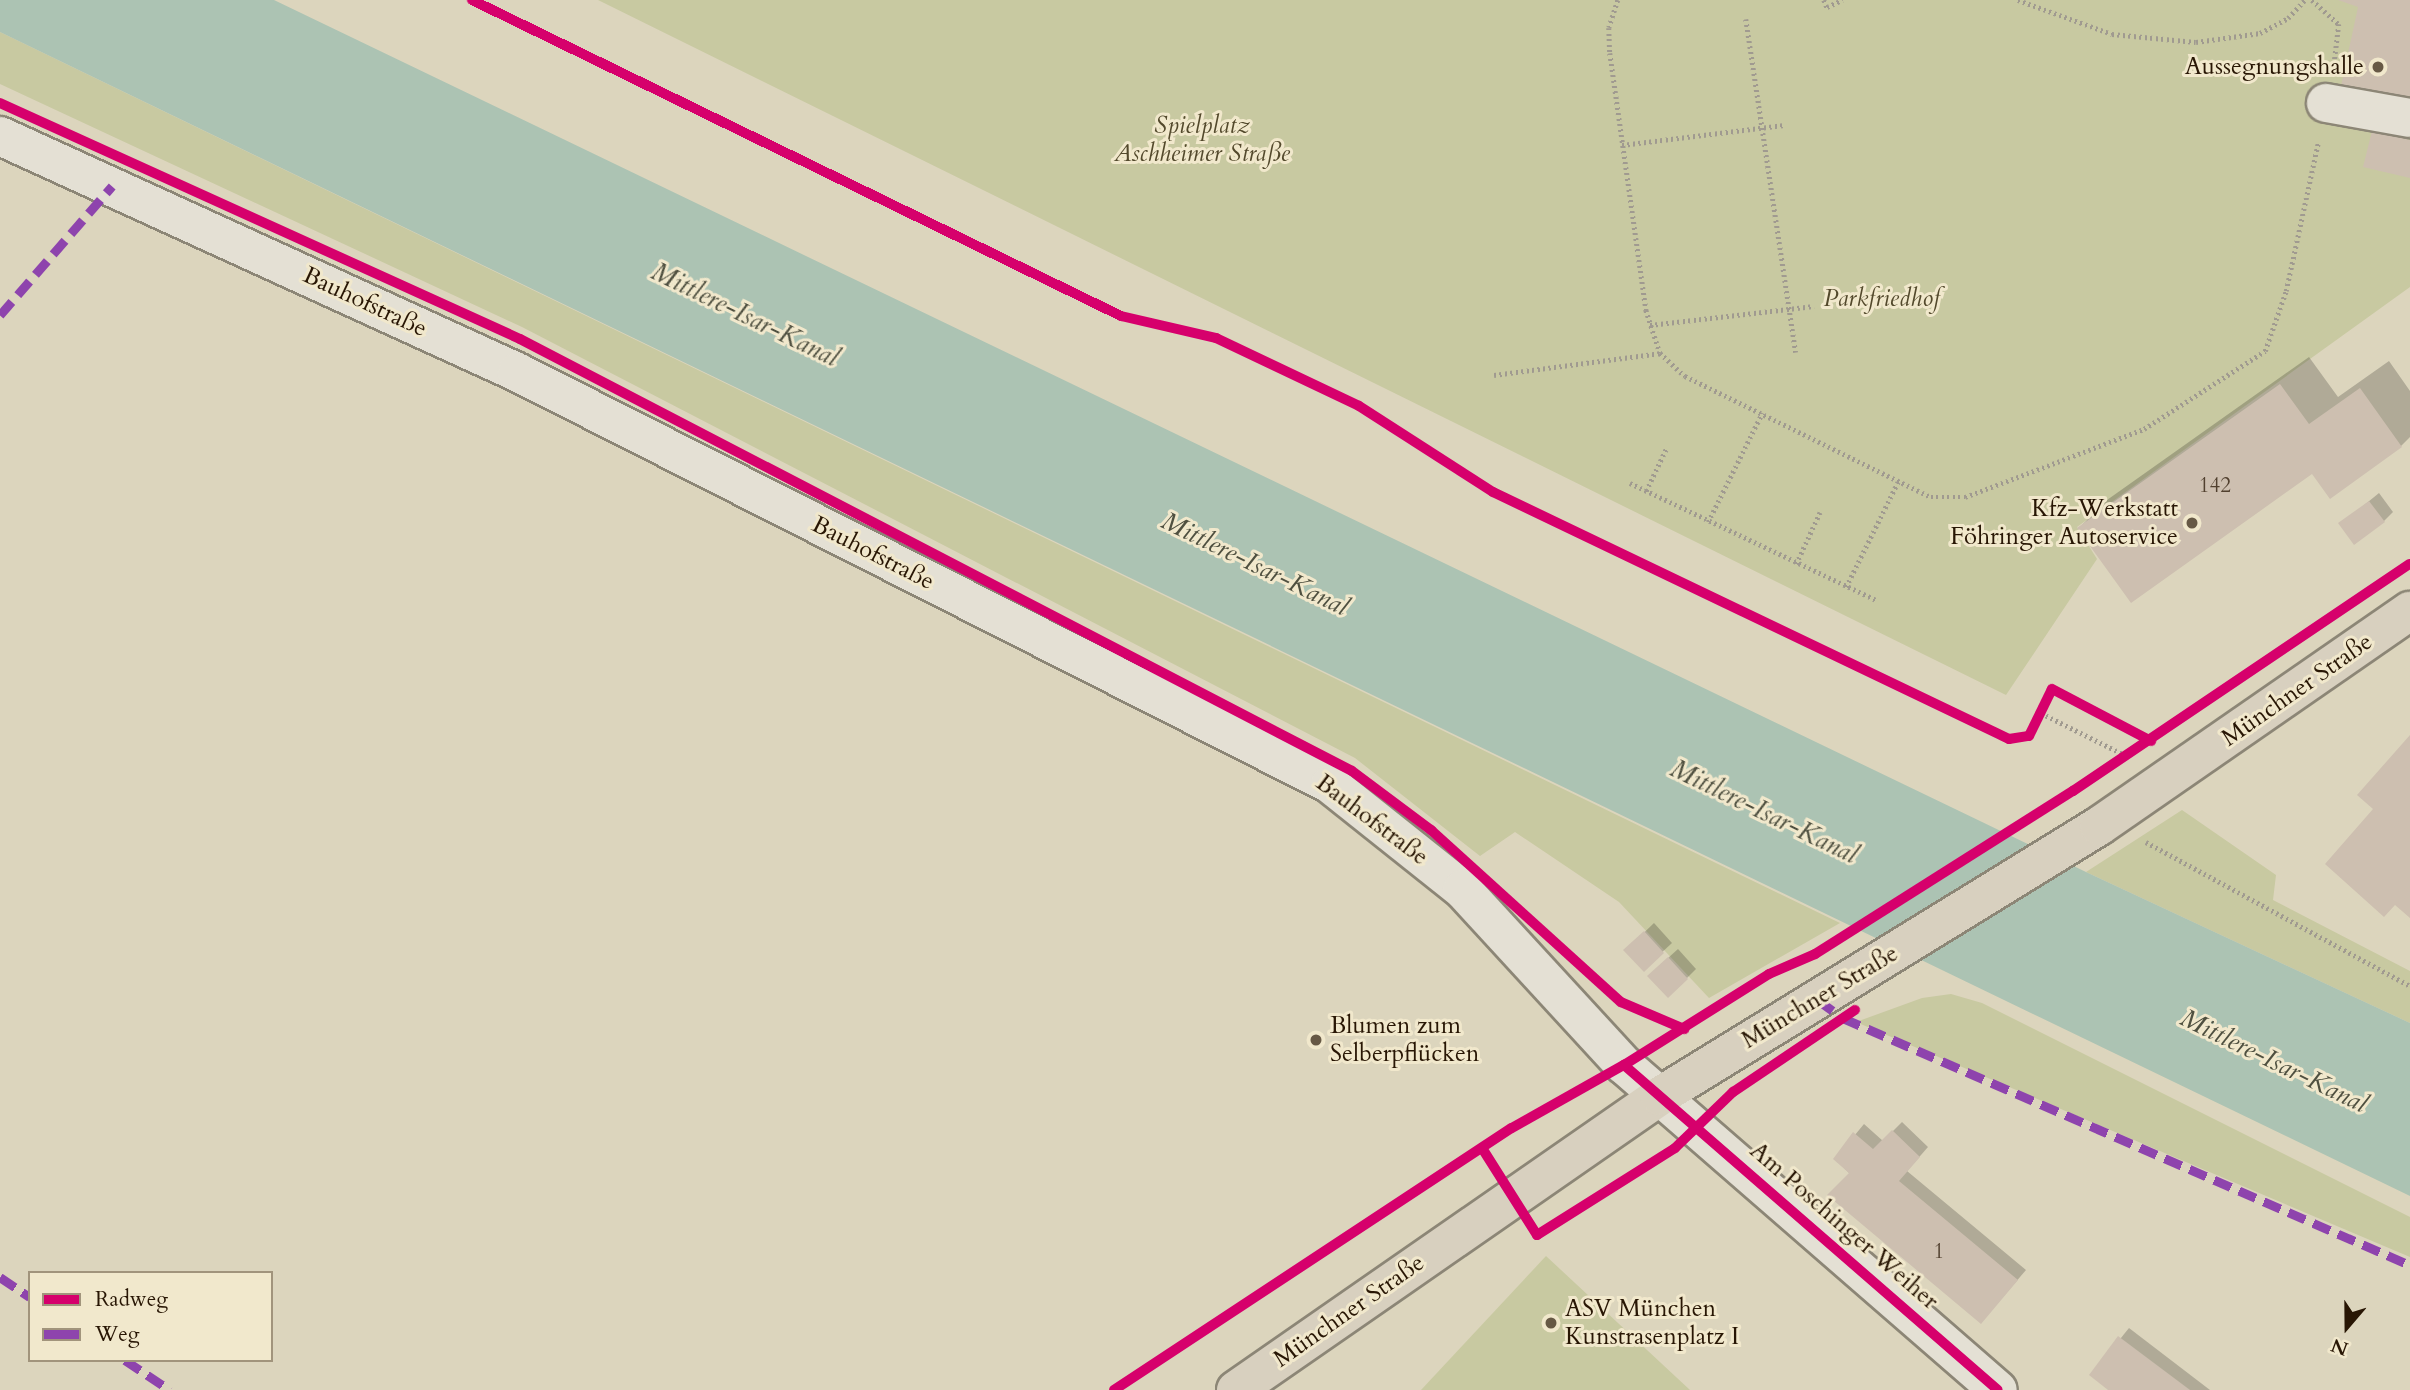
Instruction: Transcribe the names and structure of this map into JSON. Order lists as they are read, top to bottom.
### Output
{
  "streets": {
    "main road": ["Münchner Straße"],
    "street": ["Bauhofstraße", "Am Poschinger Weiher"]
  },
  "crossings": [
    ["Bauhofstraße", "Münchner Straße"],
    ["Bauhofstraße", "Am Poschinger Weiher"],
    ["Münchner Straße", "Am Poschinger Weiher"]
  ],
  "water": ["Mittlere-Isar-Kanal"],
  "parks": ["Spielplatz Aschheimer Straße", "Parkfriedhof"],
  "places": [
    "Aussegnungshalle",
    "Kfz-Werkstatt Föhringer Autoservice",
    "Blumen zum Selberpflücken",
    "ASV München Kunstrasenplatz I"
  ],
  "house_numbers": ["142", "1"],
  "legend": ["Radweg", "Weg"],
  "north": "bottom"
}
